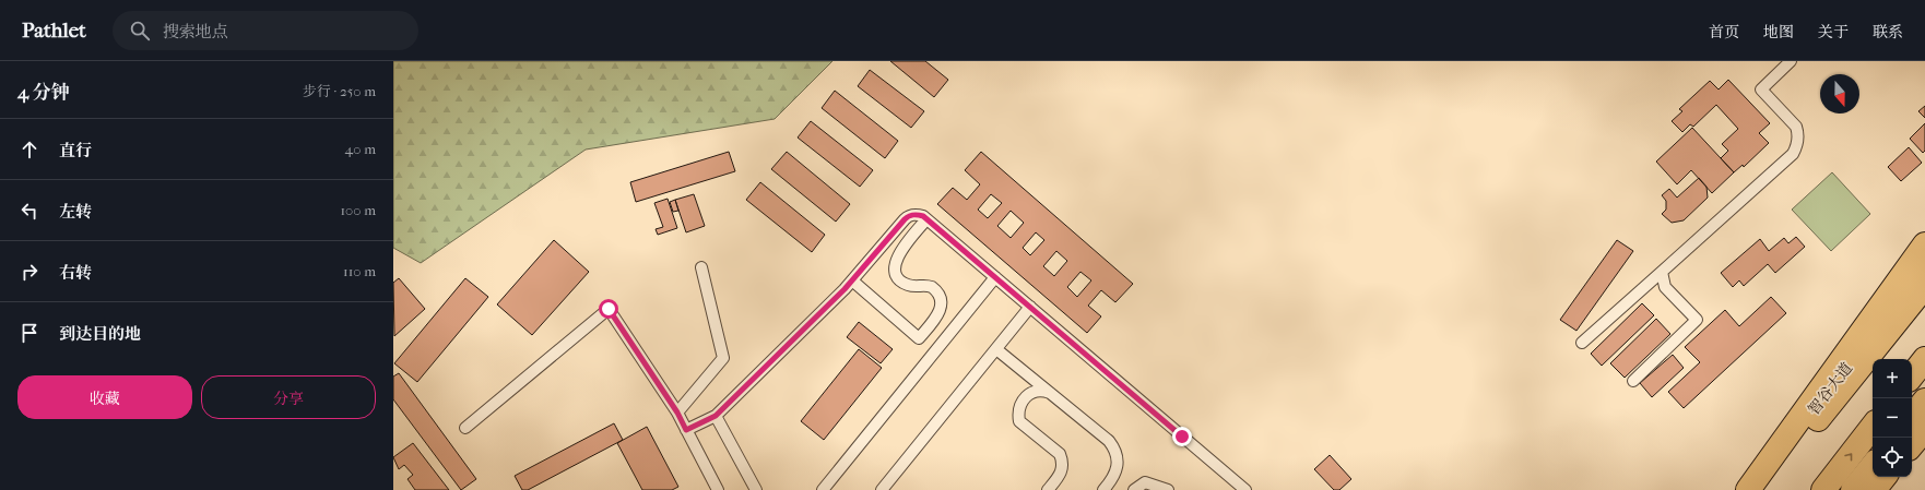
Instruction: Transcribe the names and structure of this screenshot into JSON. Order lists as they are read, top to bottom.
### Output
{
  "streets": {
    "main road": ["智谷大道"]
  },
  "north": "bottom",
  "page": {
    "header": "Pathlet",
    "search": "搜索地点",
    "nav": [
      "首页",
      "地图",
      "关于",
      "联系"
    ],
    "heading": ["4 分钟", "步行 · 250 m"],
    "list": [
      ["直行", "40 m"],
      ["左转", "100 m"],
      ["右转", "110 m"],
      "到达目的地"
    ],
    "map_buttons": ["+", "−"],
    "buttons": ["收藏", "分享"]
  }
}
